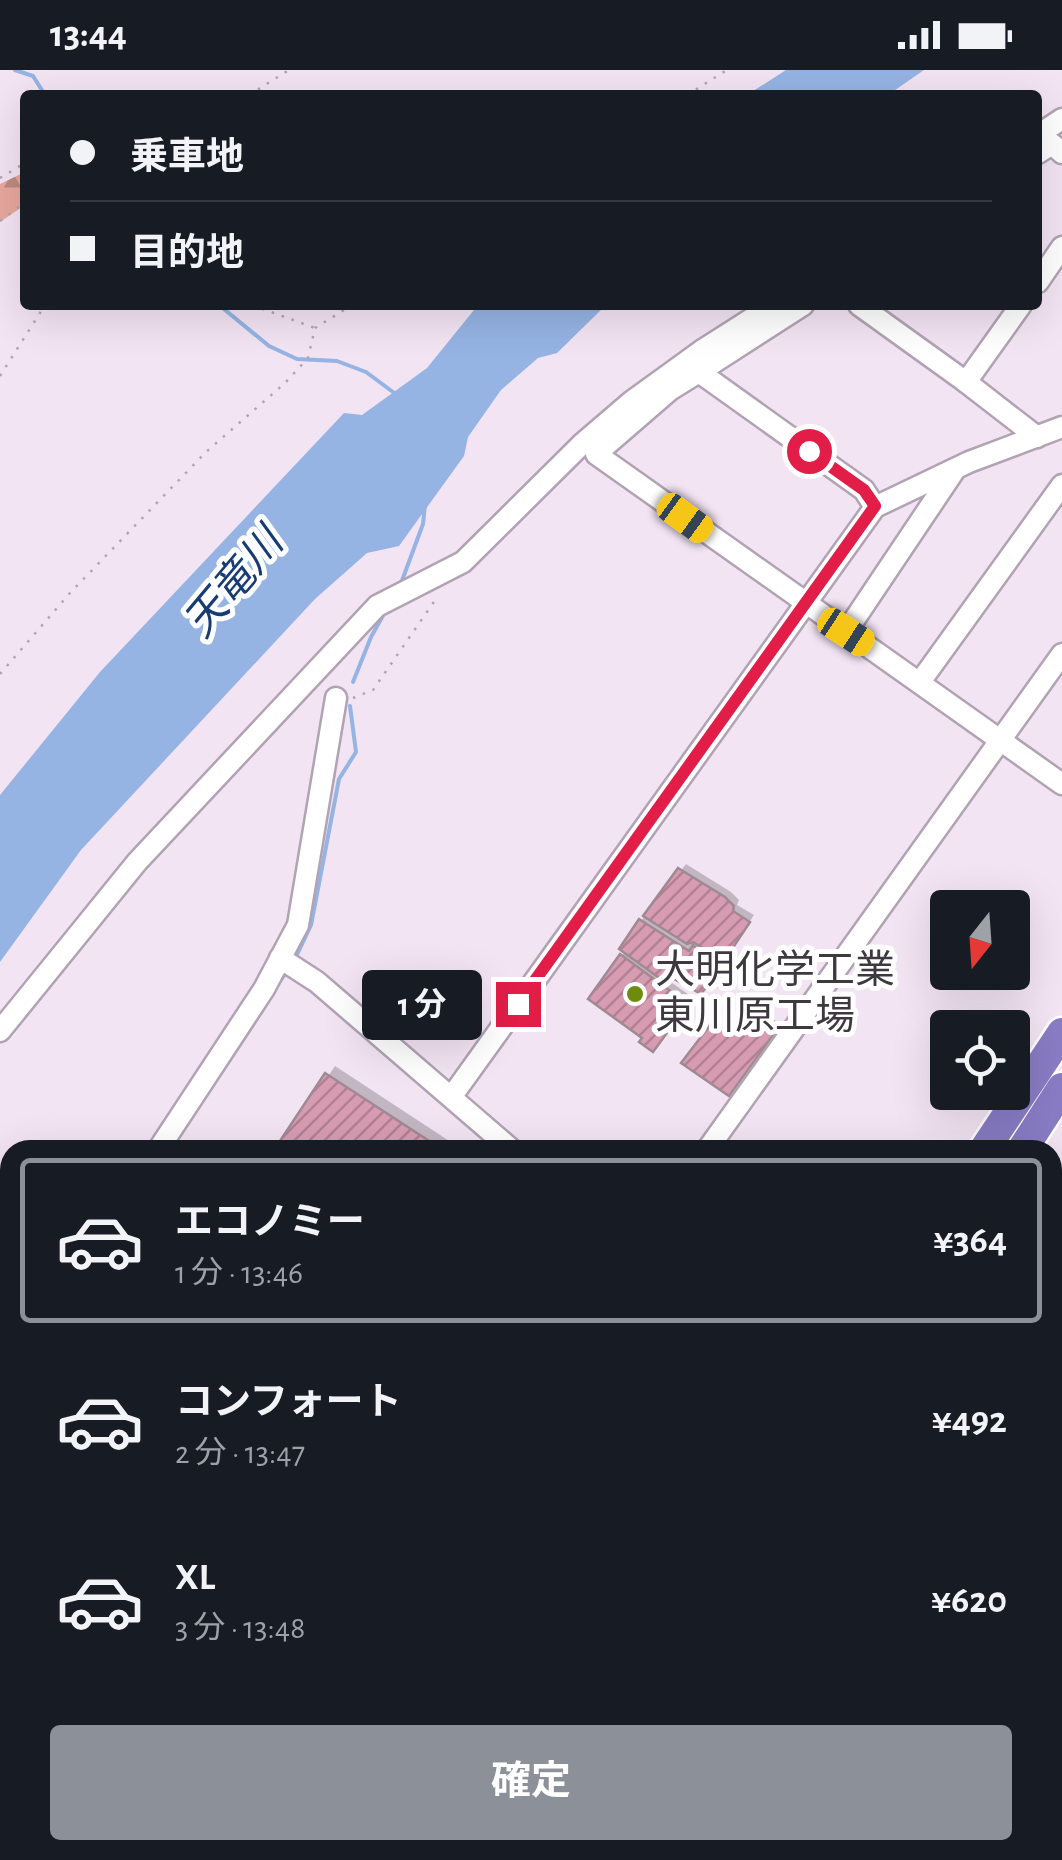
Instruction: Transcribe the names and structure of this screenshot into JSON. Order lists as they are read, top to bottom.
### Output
{
  "water": ["天竜川"],
  "places": ["大明化学工業 東川原工場"],
  "north": "bottom",
  "page": {
    "status": "13:44",
    "banner": ["乗車地", "目的地"],
    "bubble": "1 分",
    "list": [
      {
        "name": "エコノミー",
        "note": "1 分 · 13:46",
        "value": "¥364"
      },
      {
        "name": "コンフォート",
        "note": "2 分 · 13:47",
        "value": "¥492"
      },
      {
        "name": "XL",
        "note": "3 分 · 13:48",
        "value": "¥620"
      }
    ],
    "buttons": "確定"
  }
}
